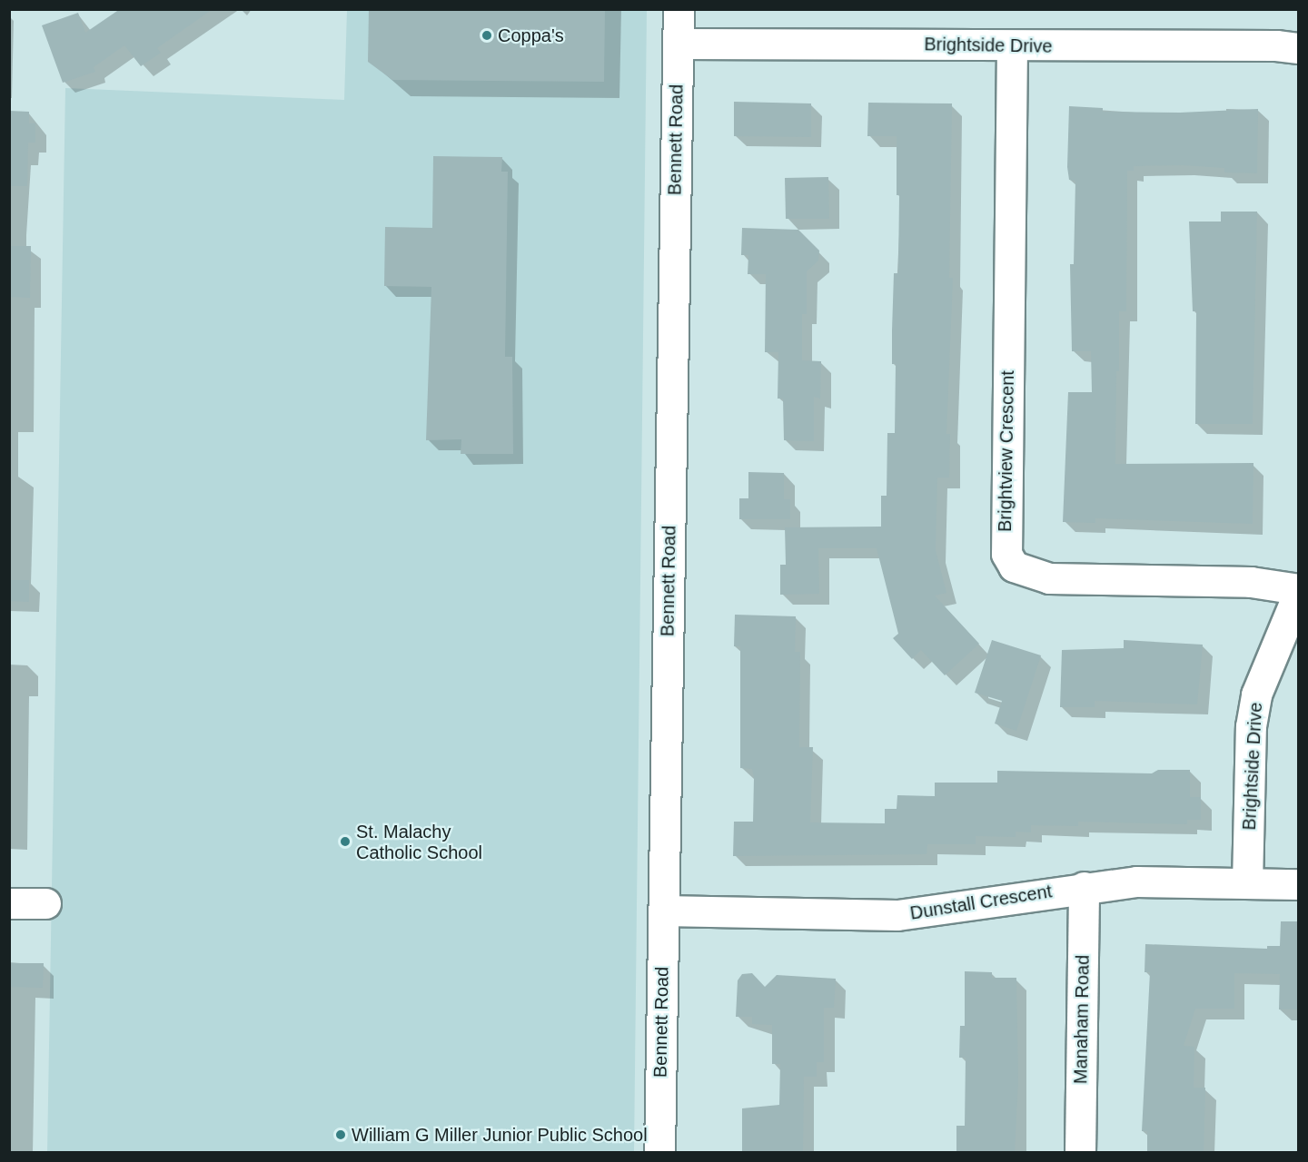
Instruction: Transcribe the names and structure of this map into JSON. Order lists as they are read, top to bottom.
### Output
{
  "streets": {
    "street": [
      "Brightside Drive",
      "Bennett Road",
      "Brightview Crescent",
      "Dunstall Crescent",
      "Manaham Road"
    ]
  },
  "crossings": [
    ["Brightside Drive", "Bennett Road"],
    ["Brightside Drive", "Brightview Crescent"],
    ["Brightside Drive", "Dunstall Crescent"],
    ["Bennett Road", "Dunstall Crescent"],
    ["Dunstall Crescent", "Manaham Road"]
  ],
  "places": ["Coppa's", "St. Malachy Catholic School", "William G Miller Junior Public School"]
}
